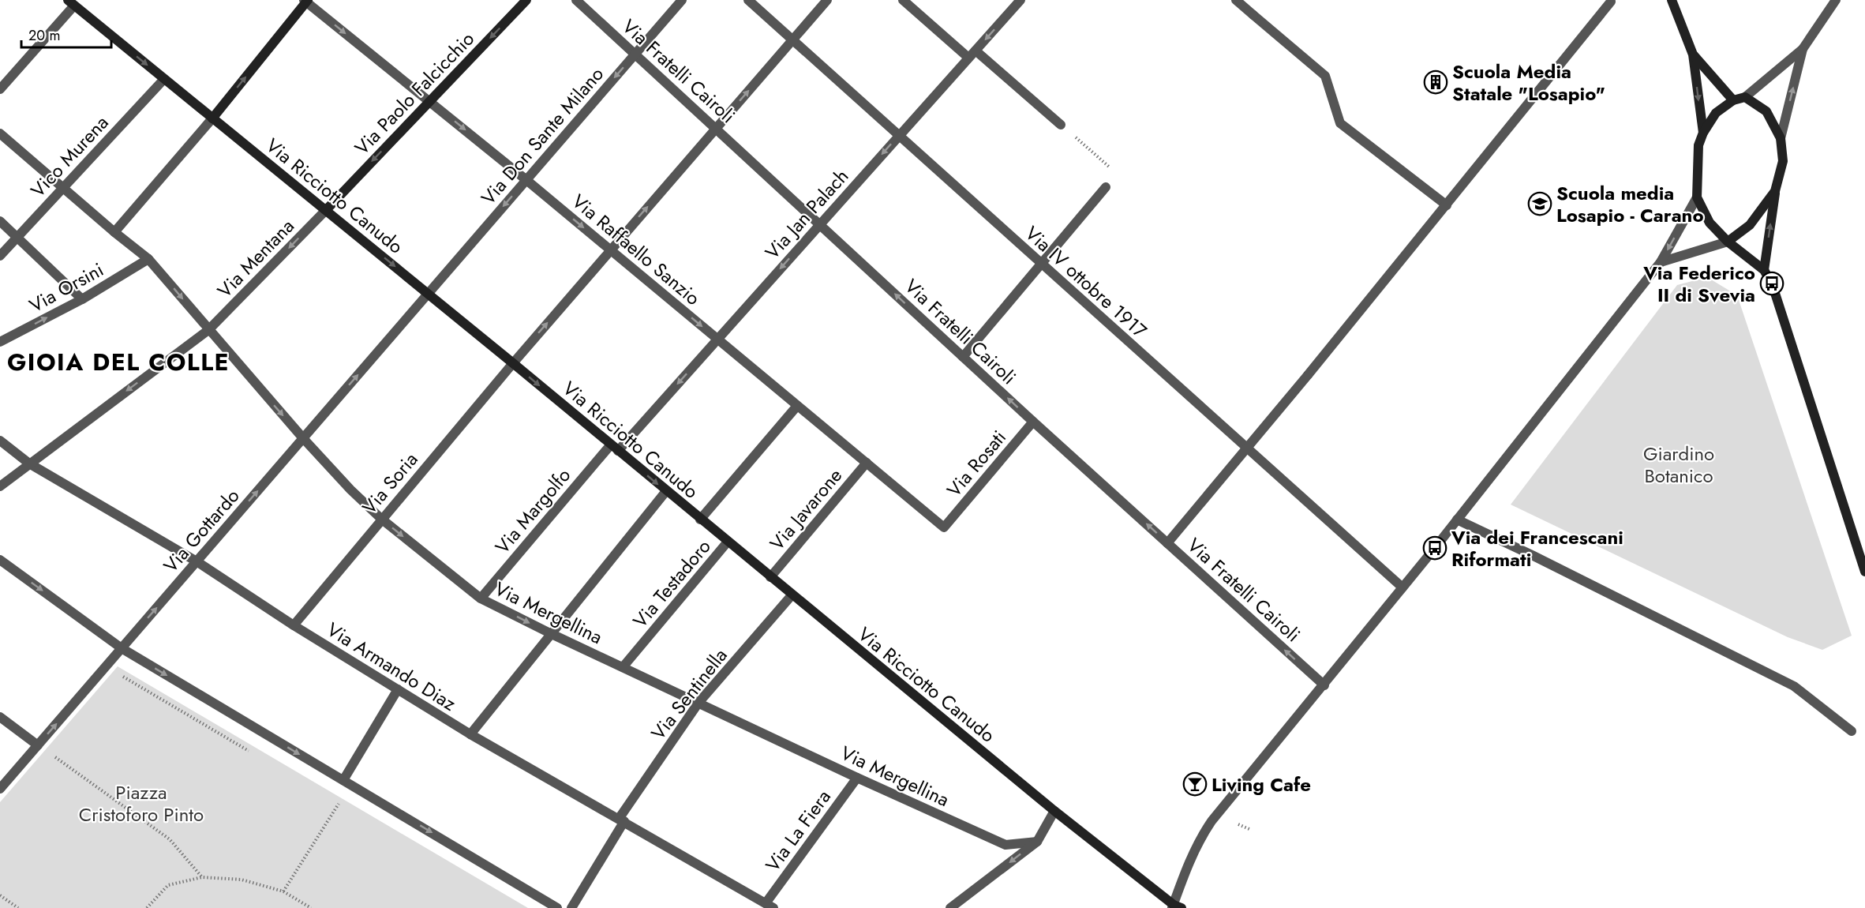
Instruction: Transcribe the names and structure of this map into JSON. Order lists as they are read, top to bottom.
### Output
{
  "streets": {
    "main road": ["Via Paolo Falcicchio", "Via Ricciotto Canudo"],
    "street": [
      "Via Fratelli Cairoli",
      "Via Don Sante Milano",
      "Vico Murena",
      "Via Jan Palach",
      "Via Raffaello Sanzio",
      "Via Mentana",
      "Via IV ottobre 1917",
      "Via Orsini",
      "Via Rosati",
      "Via Soria",
      "Via Javarone",
      "Via Margolfo",
      "Via Gottardo",
      "Via Testadoro",
      "Via Mergellina",
      "Via Armando Diaz",
      "Via Sentinella",
      "Via La Fiera"
    ]
  },
  "crossings": [
    ["Via Fratelli Cairoli", "Via Don Sante Milano"],
    ["Via Fratelli Cairoli", "Via Jan Palach"],
    ["Via Fratelli Cairoli", "Via Rosati"],
    ["Via Fratelli Cairoli", "Via Soria"],
    ["Via Paolo Falcicchio", "Via Ricciotto Canudo"],
    ["Via Paolo Falcicchio", "Via Raffaello Sanzio"],
    ["Via Paolo Falcicchio", "Via Mentana"],
    ["Via Don Sante Milano", "Via Ricciotto Canudo"],
    ["Via Don Sante Milano", "Via Raffaello Sanzio"],
    ["Via Don Sante Milano", "Via Gottardo"],
    ["Vico Murena", "Via Ricciotto Canudo"],
    ["Vico Murena", "Via Mergellina"],
    ["Via Ricciotto Canudo", "Via Jan Palach"],
    ["Via Ricciotto Canudo", "Via Mentana"],
    ["Via Ricciotto Canudo", "Via Soria"],
    ["Via Ricciotto Canudo", "Via Javarone"],
    ["Via Ricciotto Canudo", "Via Margolfo"],
    ["Via Ricciotto Canudo", "Via Gottardo"],
    ["Via Ricciotto Canudo", "Via Testadoro"],
    ["Via Ricciotto Canudo", "Via Sentinella"],
    ["Via Jan Palach", "Via Raffaello Sanzio"],
    ["Via Jan Palach", "Via IV ottobre 1917"],
    ["Via Jan Palach", "Via Margolfo"],
    ["Via Raffaello Sanzio", "Via Rosati"],
    ["Via Raffaello Sanzio", "Via Soria"],
    ["Via Raffaello Sanzio", "Via Javarone"],
    ["Via Mentana", "Via Mergellina"],
    ["Via Mentana", "Via Armando Diaz"],
    ["Via IV ottobre 1917", "Via Soria"],
    ["Via Orsini", "Via Mergellina"],
    ["Via Soria", "Via Mergellina"],
    ["Via Soria", "Via Armando Diaz"],
    ["Via Margolfo", "Via Mergellina"],
    ["Via Gottardo", "Via Mergellina"],
    ["Via Gottardo", "Via Armando Diaz"],
    ["Via Testadoro", "Via Mergellina"],
    ["Via Mergellina", "Via Sentinella"],
    ["Via Mergellina", "Via La Fiera"],
    ["Via Armando Diaz", "Via Sentinella"],
    ["Via Armando Diaz", "Via La Fiera"]
  ],
  "one_way": [
    "Via Fratelli Cairoli",
    "Via Paolo Falcicchio",
    "Via Don Sante Milano",
    "Via Jan Palach",
    "Via Raffaello Sanzio",
    "Via Mentana",
    "Via Orsini",
    "Via Soria",
    "Via Gottardo"
  ],
  "districts": ["GIOIA DEL COLLE"],
  "parks": ["Giardino Botanico", "Piazza Cristoforo Pinto"],
  "places": {
    "building": ["Scuola Media Statale \"Losapio\""],
    "school or university": ["Scuola media Losapio - Carano"],
    "bus stop": ["Via Federico II di Svevia", "Via dei Francescani Riformati"],
    "bar": ["Living Cafe"]
  },
  "scale_bar": "20 m"
}
